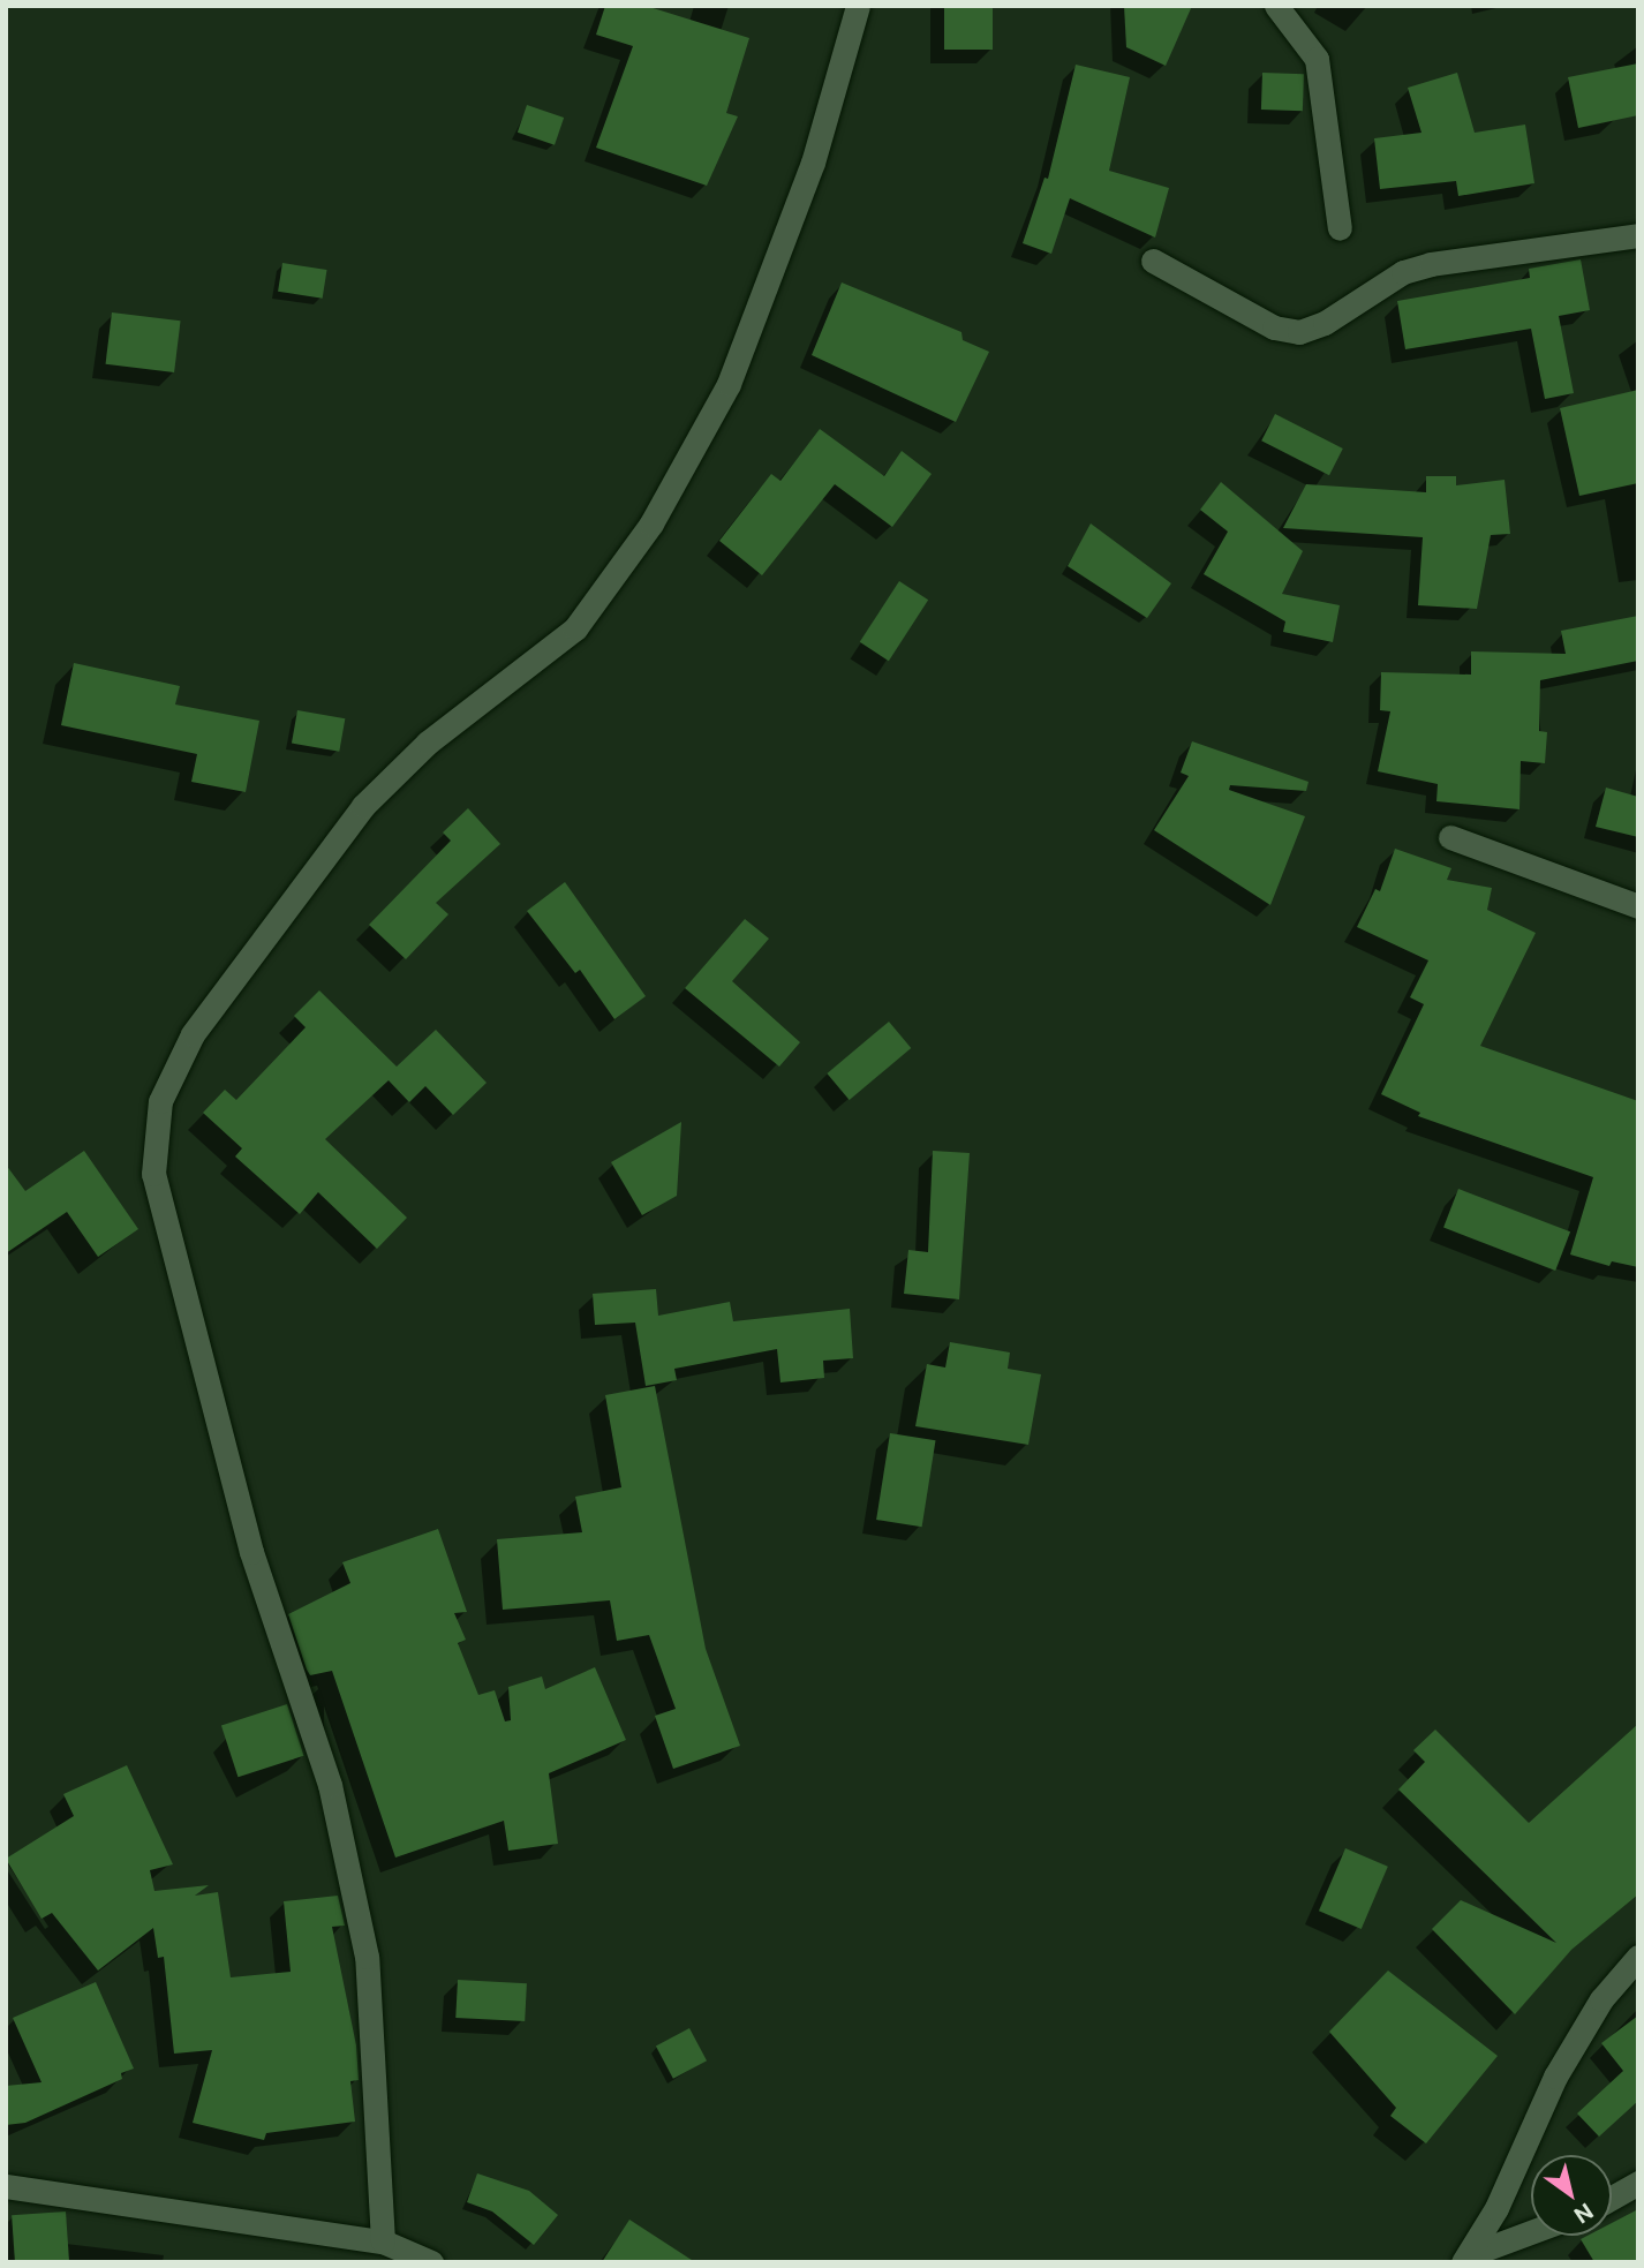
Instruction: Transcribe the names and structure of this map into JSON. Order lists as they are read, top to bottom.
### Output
{
  "north": "bottom right"
}
